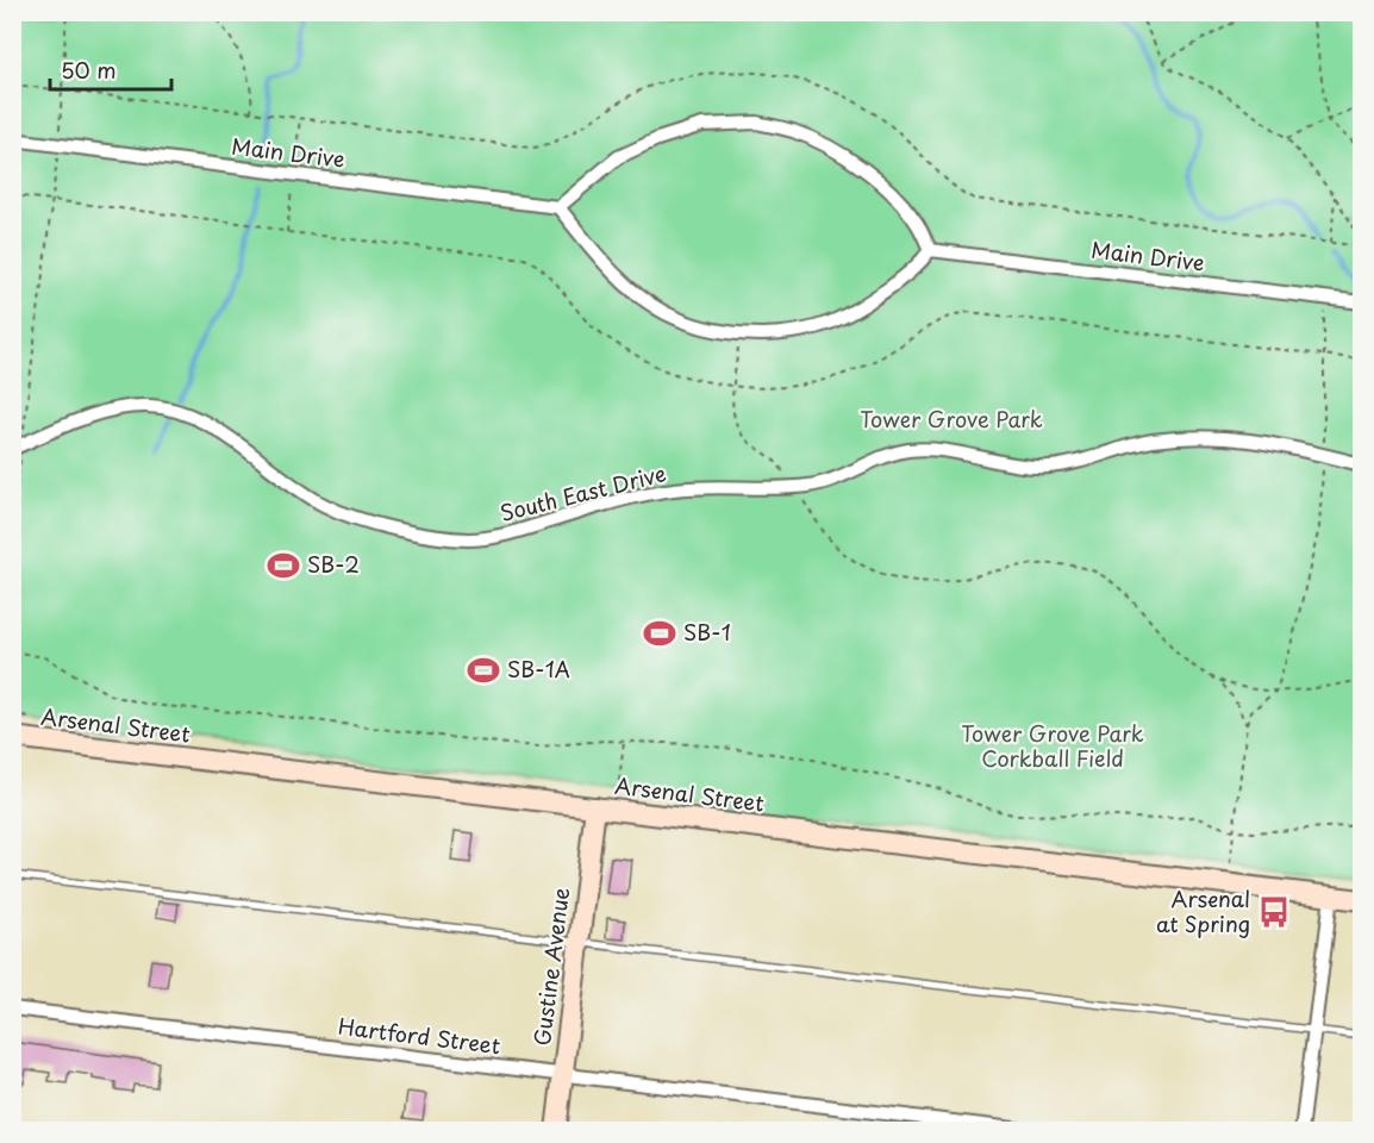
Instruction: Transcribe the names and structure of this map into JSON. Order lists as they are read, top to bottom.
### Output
{
  "streets": {
    "main road": ["Arsenal Street", "Gustine Avenue"],
    "street": ["Main Drive", "South East Drive", "Hartford Street"]
  },
  "crossings": [
    ["Arsenal Street", "Gustine Avenue"],
    ["Gustine Avenue", "Hartford Street"]
  ],
  "parks": ["Tower Grove Park", "Tower Grove Park Corkball Field"],
  "places": {
    "sports": ["SB-2", "SB-1", "SB-1A"],
    "bus stop": ["Arsenal at Spring"]
  },
  "scale_bar": "50 m"
}
